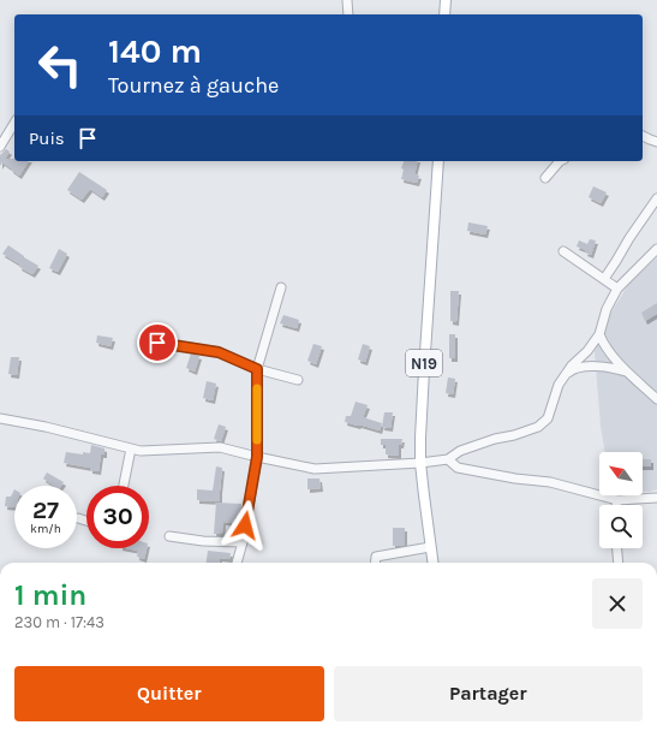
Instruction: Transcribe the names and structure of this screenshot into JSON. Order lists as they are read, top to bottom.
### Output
{
  "streets": {
    "main road": ["N19"]
  },
  "north": "top left",
  "page": {
    "turn": ["140 m", "Tournez à gauche"],
    "then": "Puis",
    "speed": "27 km/h",
    "limit": "30",
    "heading": ["1 min", "230 m · 17:43"],
    "buttons": ["Quitter", "Partager"]
  }
}
